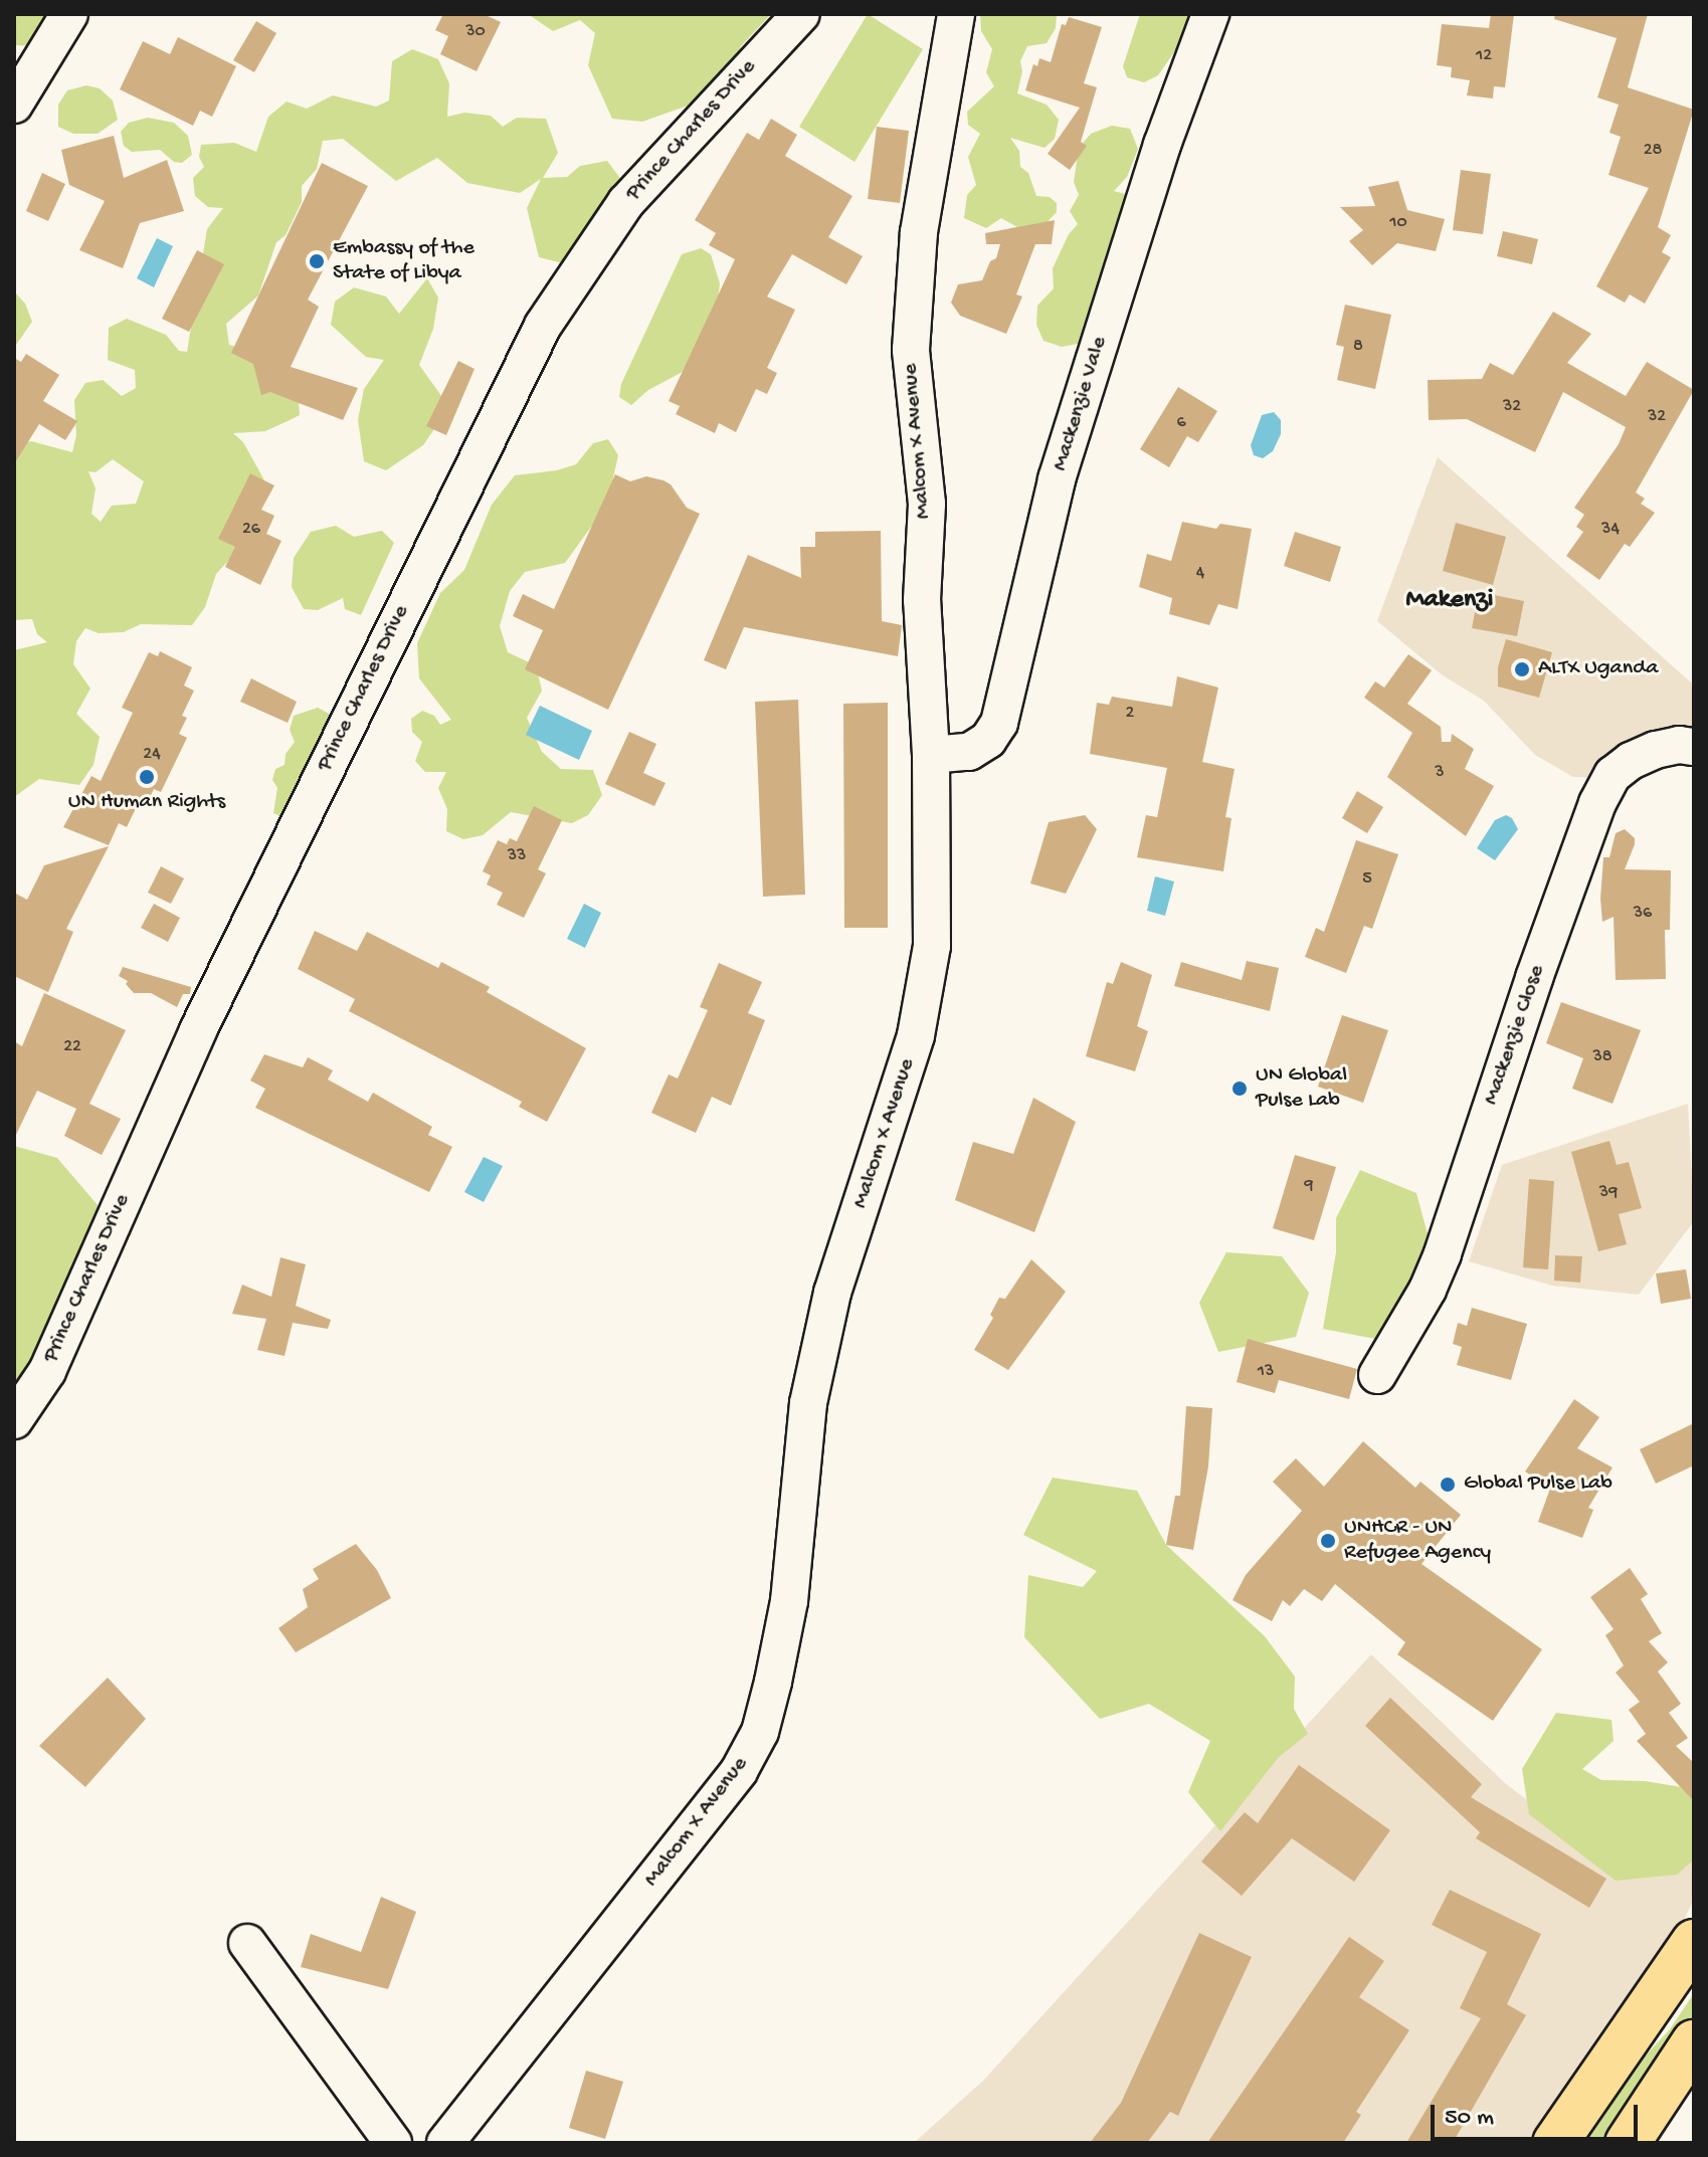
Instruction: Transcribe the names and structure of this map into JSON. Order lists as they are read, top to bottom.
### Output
{
  "streets": {
    "street": [
      "Prince Charles Drive",
      "Mackenzie Vale",
      "Malcom X Avenue",
      "Mackenzie Close"
    ]
  },
  "crossings": [
    ["Mackenzie Vale", "Malcom X Avenue"]
  ],
  "districts": ["Makenzi"],
  "places": [
    "Embassy of the State of Libya",
    "ALTX Uganda",
    "UN Human Rights",
    "UN Global Pulse Lab",
    "Global Pulse Lab",
    "UNHCR - UN Refugee Agency"
  ],
  "house_numbers": [
    "30",
    "12",
    "28",
    "10",
    "8",
    "32",
    "32",
    "6",
    "26",
    "34",
    "4",
    "2",
    "24",
    "3",
    "33",
    "5",
    "36",
    "22",
    "38",
    "9",
    "39",
    "13"
  ],
  "scale_bar": "50 m"
}
